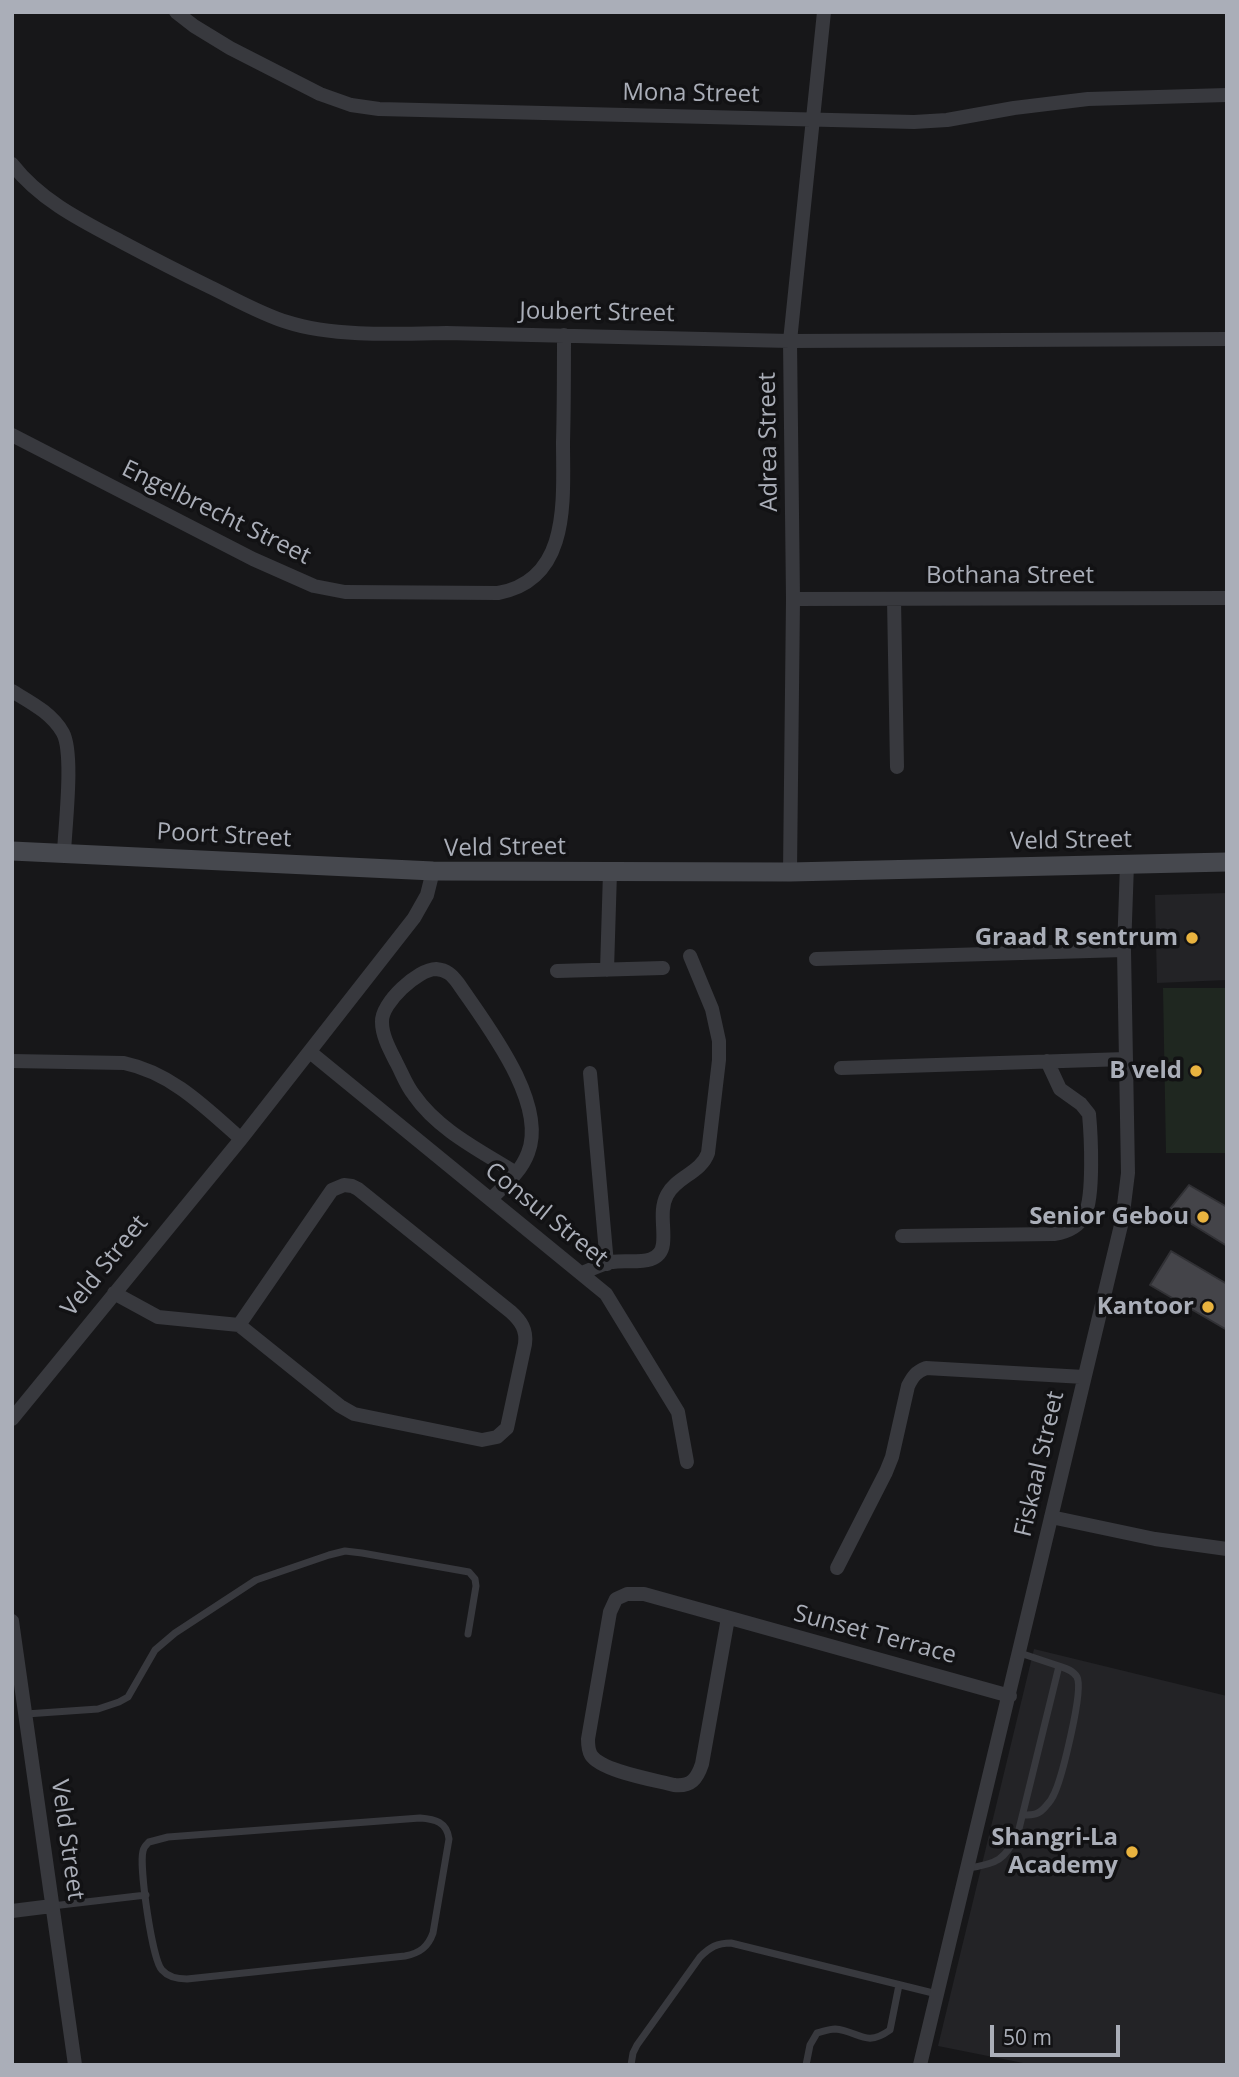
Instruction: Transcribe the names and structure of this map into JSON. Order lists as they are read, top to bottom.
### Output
{
  "streets": {
    "street": [
      "Mona Street",
      "Joubert Street",
      "Adrea Street",
      "Engelbrecht Street",
      "Bothana Street",
      "Poort Street",
      "Veld Street",
      "Consul Street",
      "Fiskaal Street",
      "Sunset Terrace"
    ]
  },
  "crossings": [
    ["Mona Street", "Adrea Street"],
    ["Joubert Street", "Adrea Street"],
    ["Joubert Street", "Engelbrecht Street"],
    ["Adrea Street", "Bothana Street"],
    ["Adrea Street", "Veld Street"],
    ["Poort Street", "Veld Street"],
    ["Veld Street", "Consul Street"],
    ["Veld Street", "Fiskaal Street"],
    ["Fiskaal Street", "Sunset Terrace"]
  ],
  "places": [
    "Graad R sentrum",
    "B veld",
    "Senior Gebou",
    "Kantoor",
    "Shangri-La Academy"
  ],
  "scale_bar": "50 m"
}
